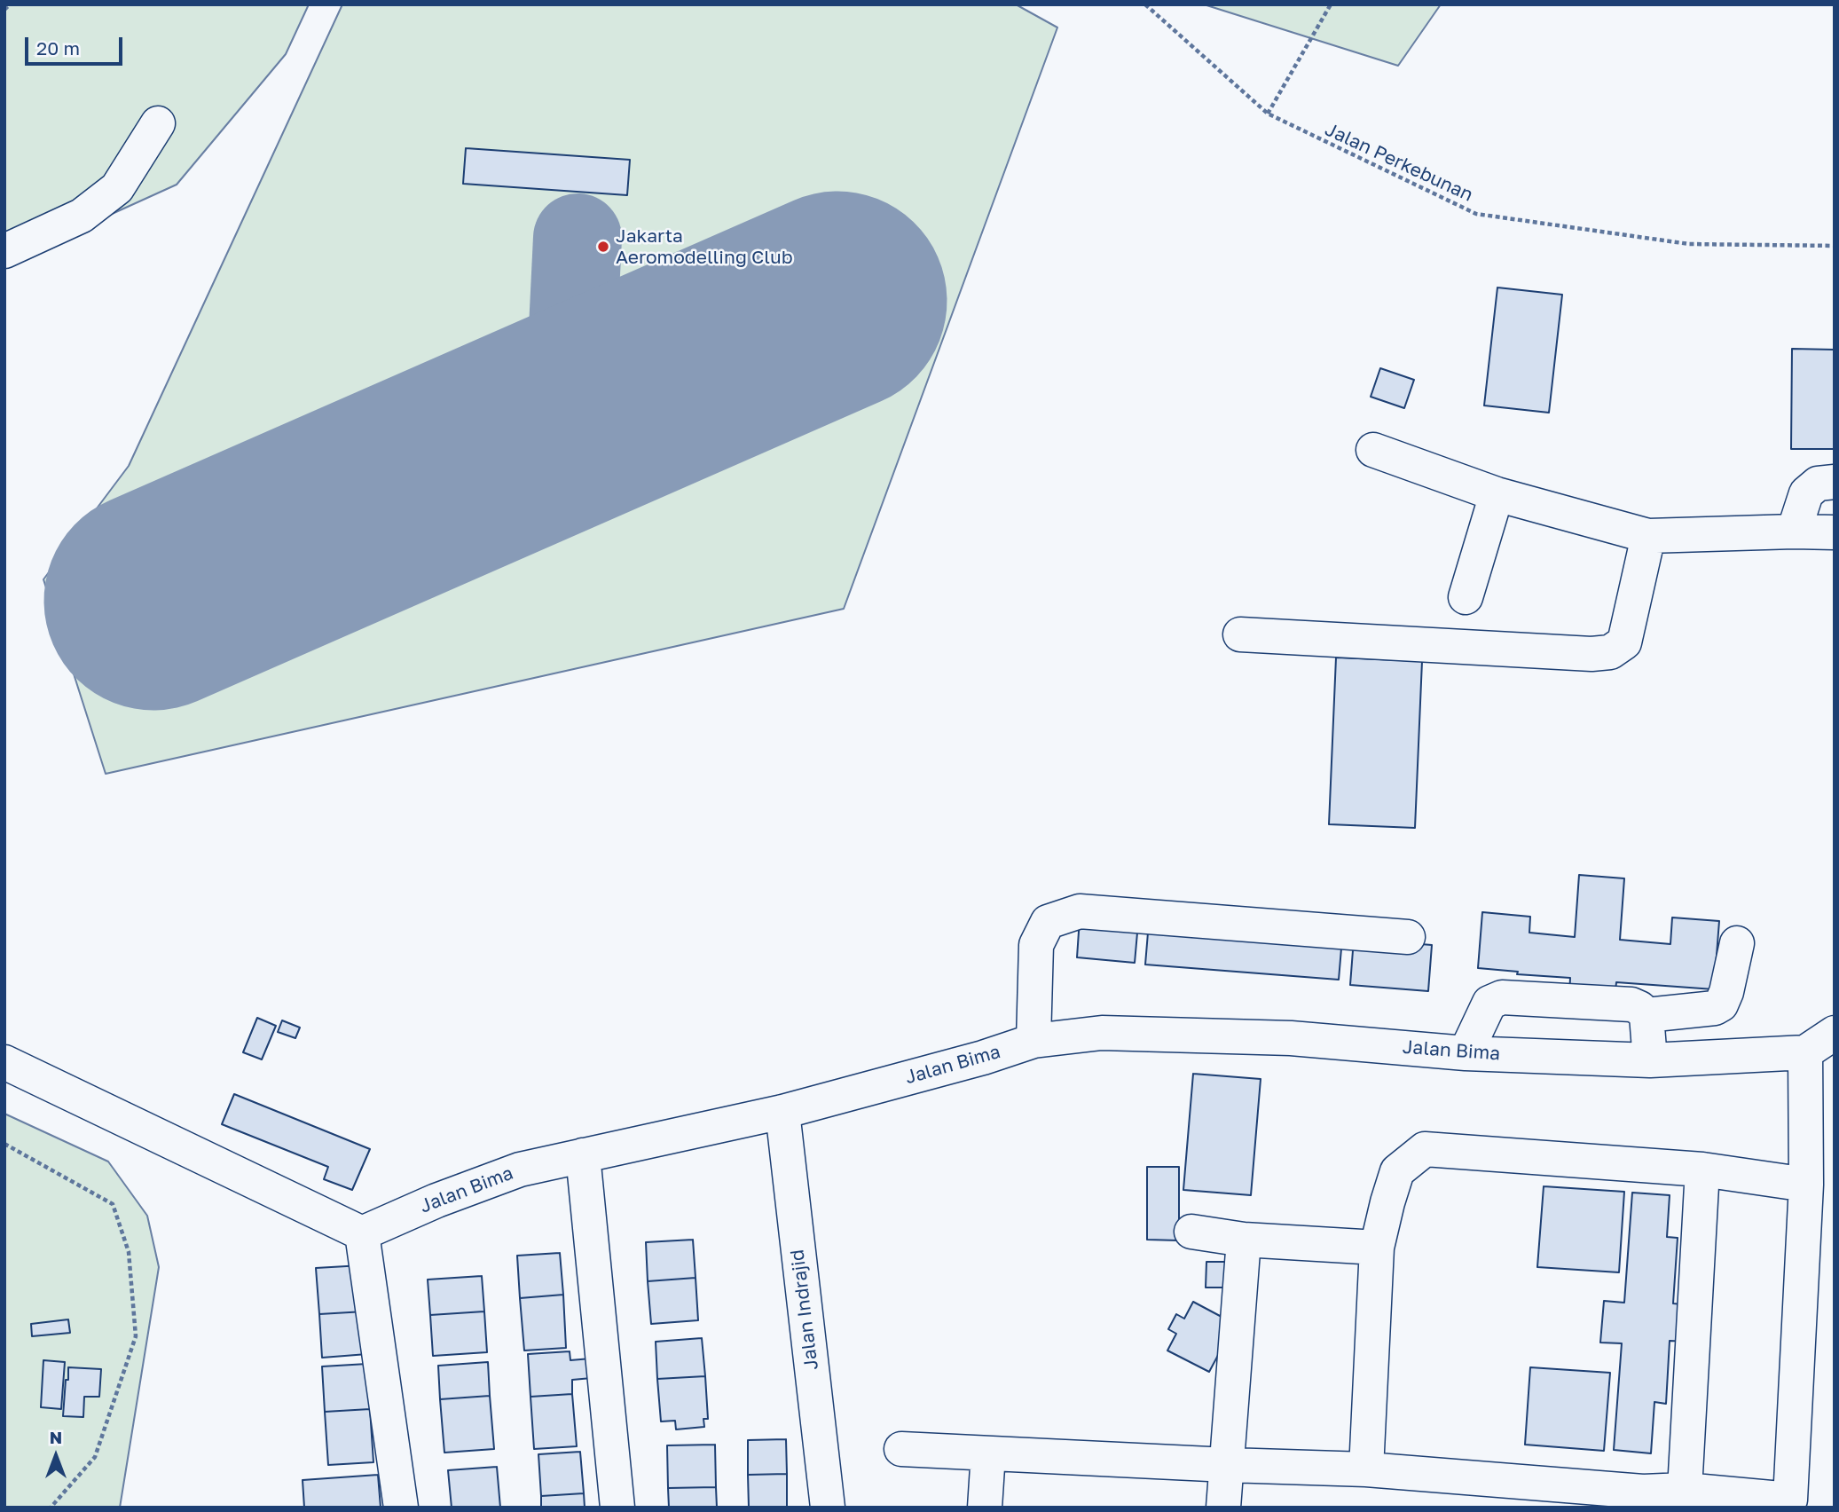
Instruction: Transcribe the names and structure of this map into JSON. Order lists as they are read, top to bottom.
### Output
{
  "streets": {
    "street": ["Jalan Bima", "Jalan Indrajid"],
    "path": ["Jalan Perkebunan"]
  },
  "crossings": [
    ["Jalan Bima", "Jalan Indrajid"]
  ],
  "places": ["Jakarta Aeromodelling Club"],
  "scale_bar": "20 m",
  "north": "top"
}
